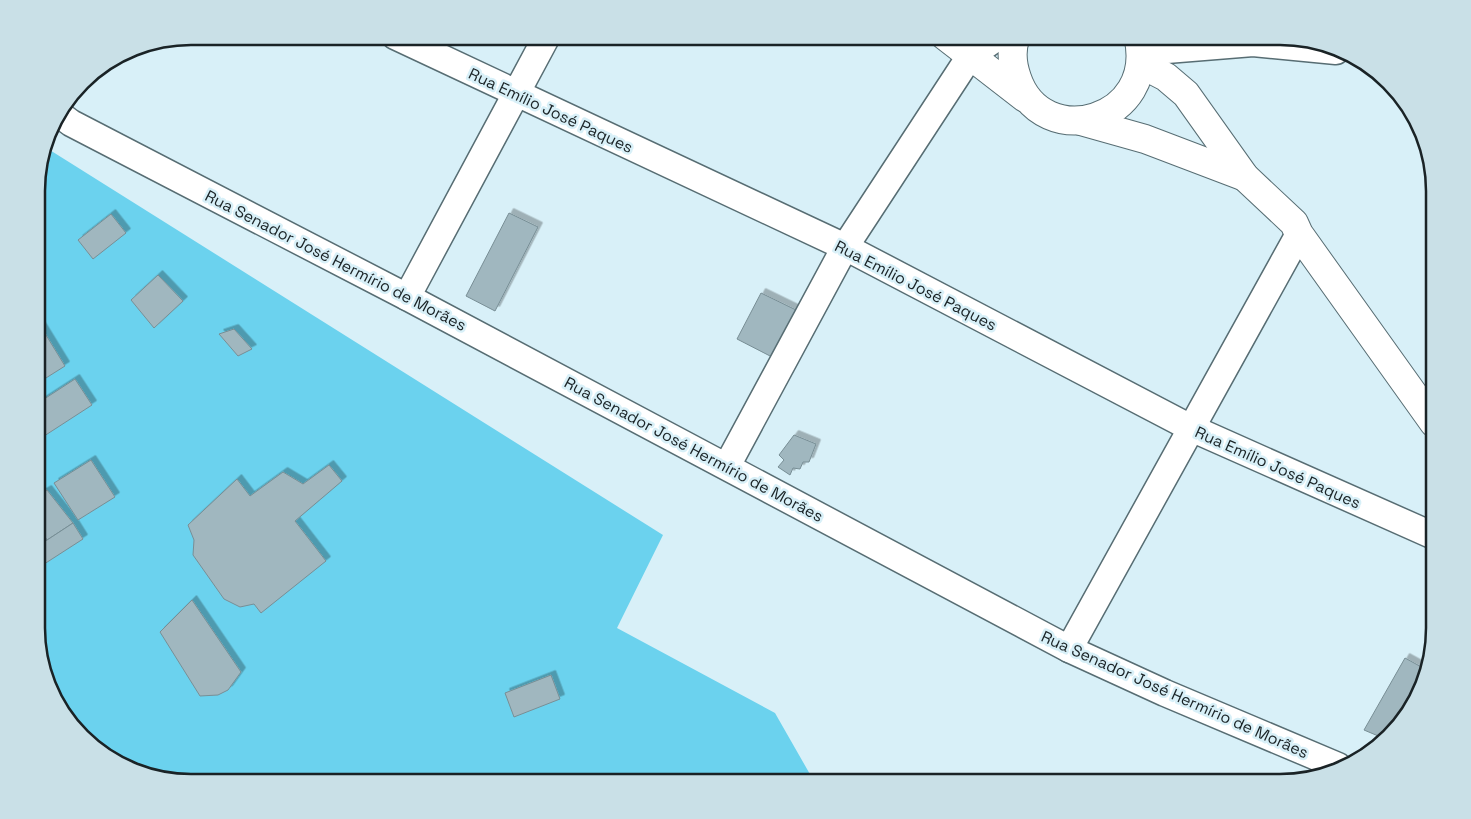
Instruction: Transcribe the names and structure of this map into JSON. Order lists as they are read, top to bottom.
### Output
{
  "streets": {
    "street": ["Rua Emílio José Paques", "Rua Senador José Hermírio de Morães"]
  }
}
